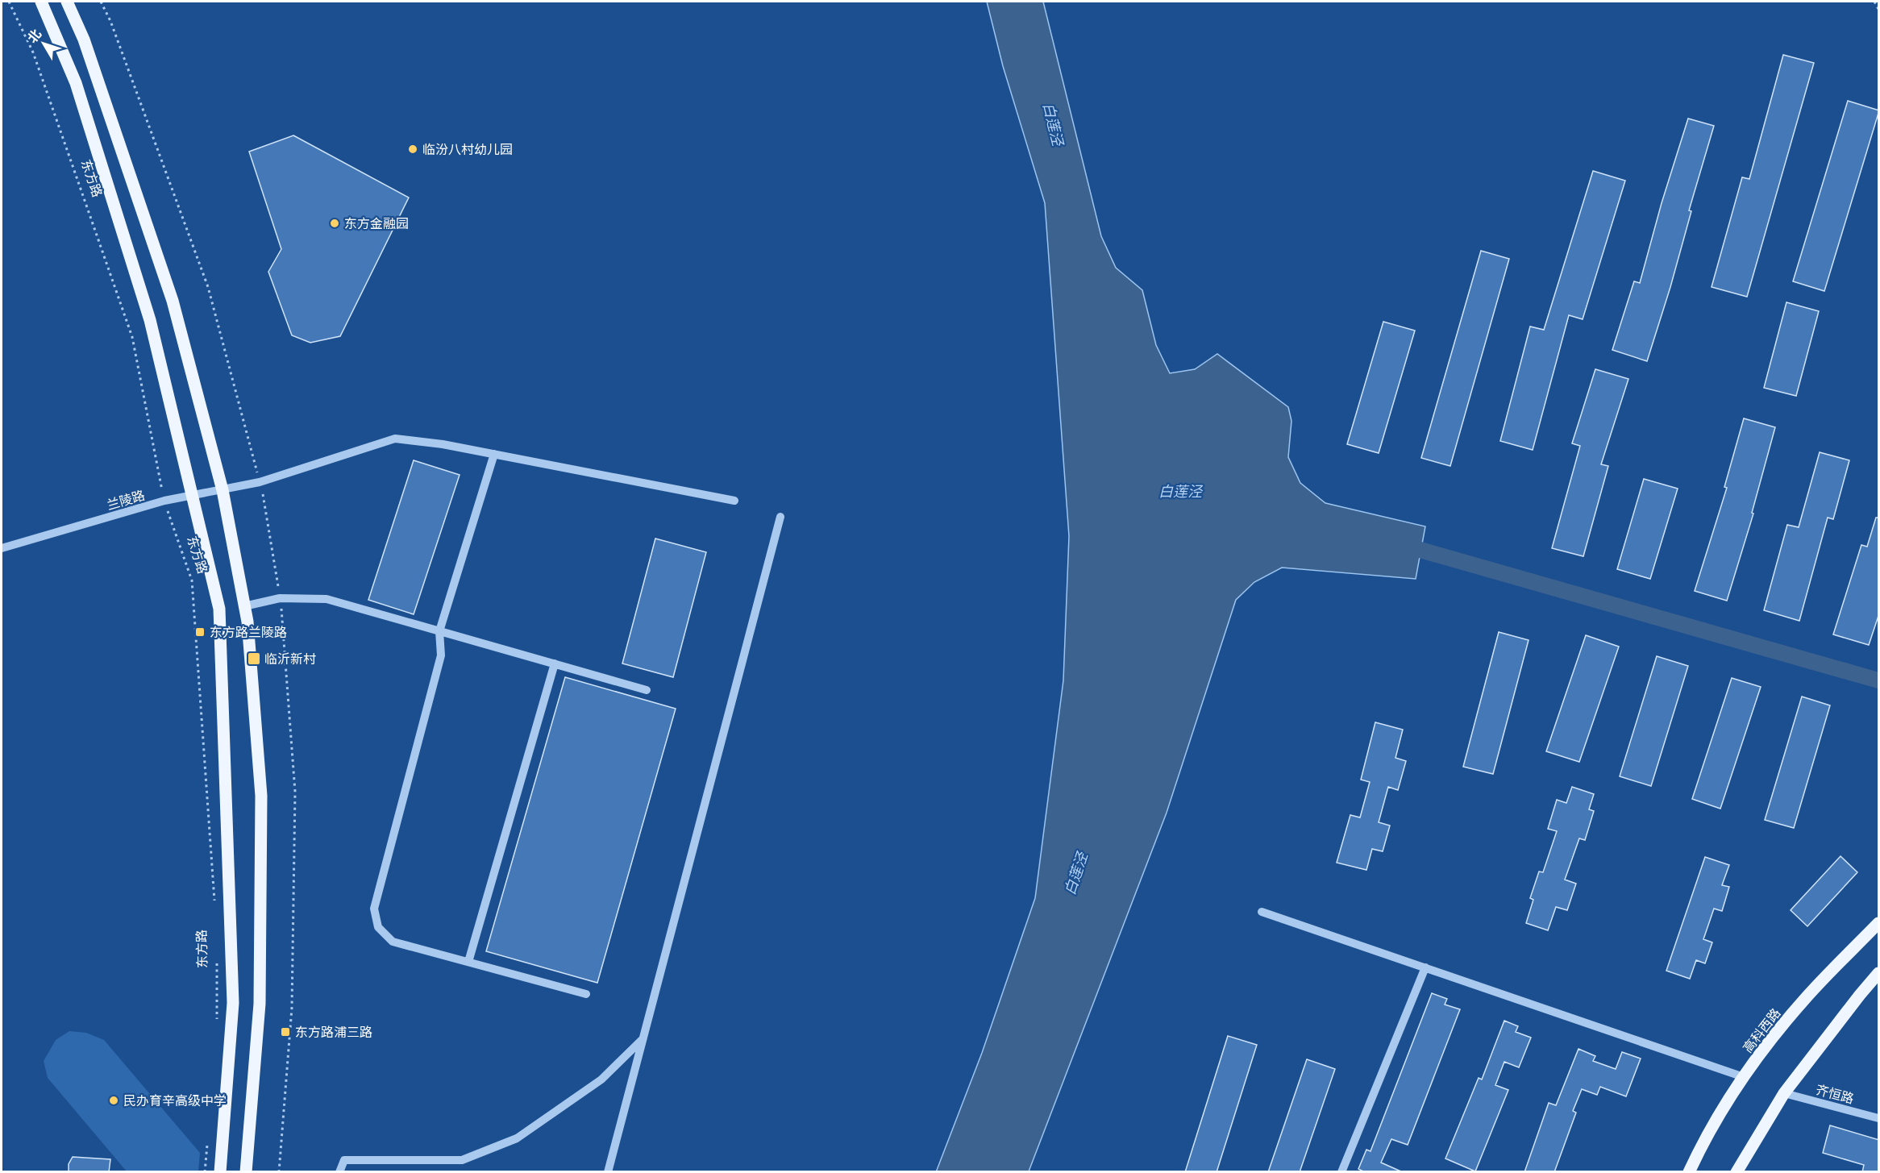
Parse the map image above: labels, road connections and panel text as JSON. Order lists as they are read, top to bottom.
{
  "streets": {
    "main road": ["东方路", "高科西路"],
    "street": ["兰陵路", "齐恒路"]
  },
  "crossings": [
    ["东方路", "兰陵路"]
  ],
  "water": ["白莲泾"],
  "places": {
    "other": ["临汾八村幼儿园", "东方金融园", "民办育辛高级中学"],
    "transit": ["东方路兰陵路", "临沂新村", "东方路浦三路"]
  },
  "north": "top left"
}
